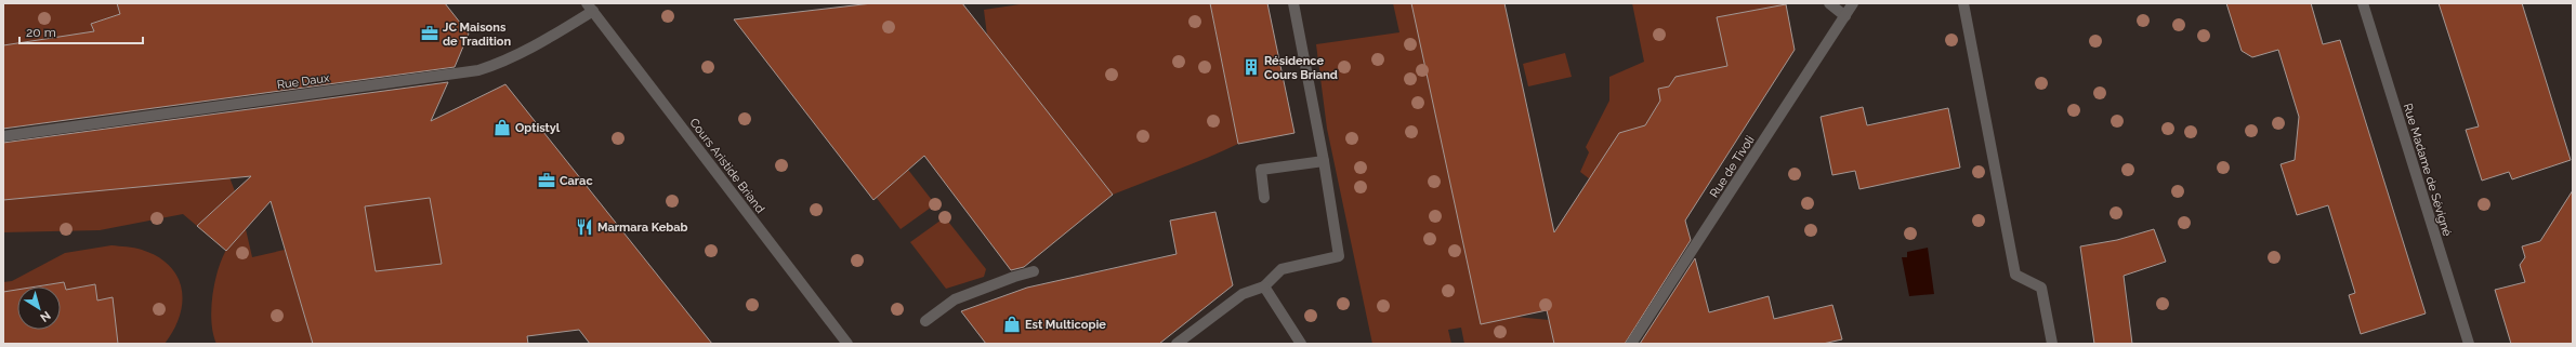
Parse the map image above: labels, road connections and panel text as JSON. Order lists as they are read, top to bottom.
{
  "streets": {
    "street": [
      "Rue Daux",
      "Cours Aristide Briand",
      "Rue de Tivoli",
      "Rue Madame de Sévigné"
    ]
  },
  "crossings": [
    ["Rue Daux", "Cours Aristide Briand"]
  ],
  "places": {
    "office": ["JC Maisons de Tradition", "Carac"],
    "building": ["Résidence Cours Briand"],
    "shop": ["Optistyl", "Est Multicopie"],
    "restaurant": ["Marmara Kebab"]
  },
  "scale_bar": "20 m",
  "north": "bottom right"
}
